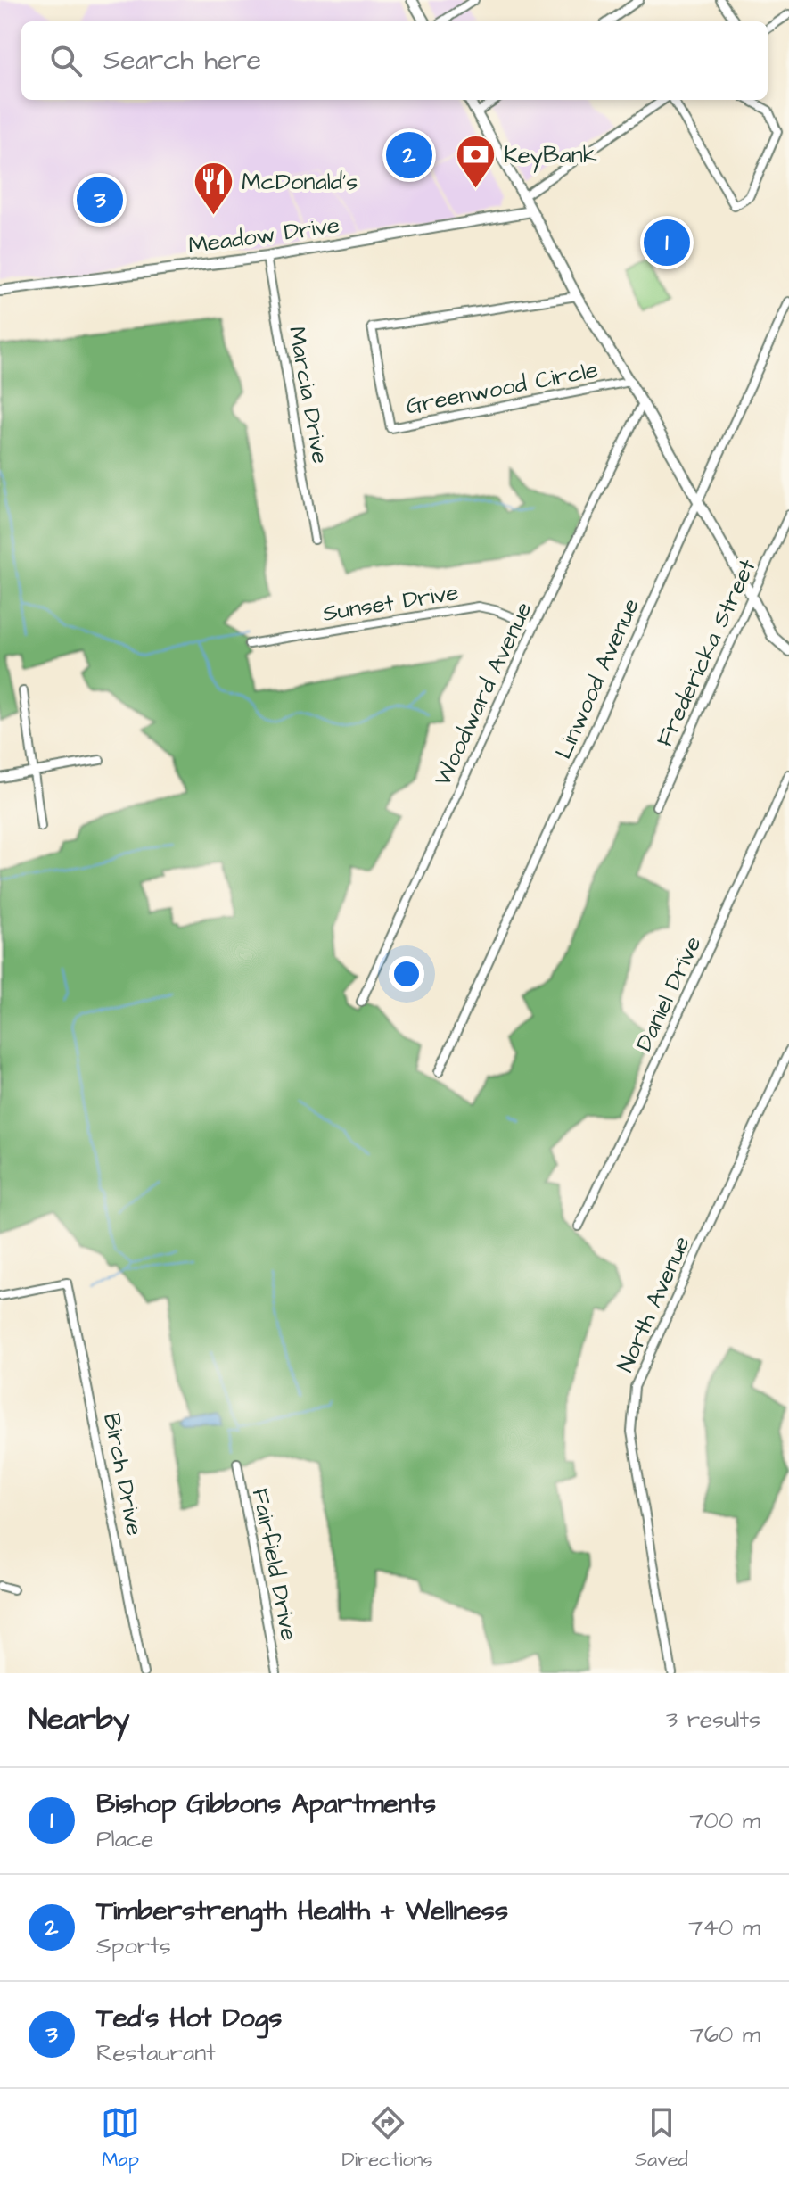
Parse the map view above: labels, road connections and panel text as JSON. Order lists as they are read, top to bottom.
{
  "streets": {
    "street": [
      "Meadow Drive",
      "Greenwood Circle",
      "Marcia Drive",
      "Sunset Drive",
      "Fredericka Street",
      "Linwood Avenue",
      "Woodward Avenue",
      "Daniel Drive",
      "North Avenue",
      "Birch Drive",
      "Fairfield Drive"
    ]
  },
  "crossings": [
    ["Meadow Drive", "Marcia Drive"],
    ["Sunset Drive", "Woodward Avenue"]
  ],
  "places": {
    "bank": ["KeyBank"],
    "restaurant": ["McDonald's"]
  },
  "page": {
    "search": "Search here",
    "pins": ["2", "3", "1"],
    "heading": ["Nearby", "3 results"],
    "list": [
      {
        "mark": "1",
        "name": "Bishop Gibbons Apartments",
        "note": "Place",
        "value": "700 m"
      },
      {
        "mark": "2",
        "name": "Timberstrength Health + Wellness",
        "note": "Sports",
        "value": "740 m"
      },
      {
        "mark": "3",
        "name": "Ted's Hot Dogs",
        "note": "Restaurant",
        "value": "760 m"
      }
    ],
    "nav": ["Map", "Directions", "Saved"]
  }
}
